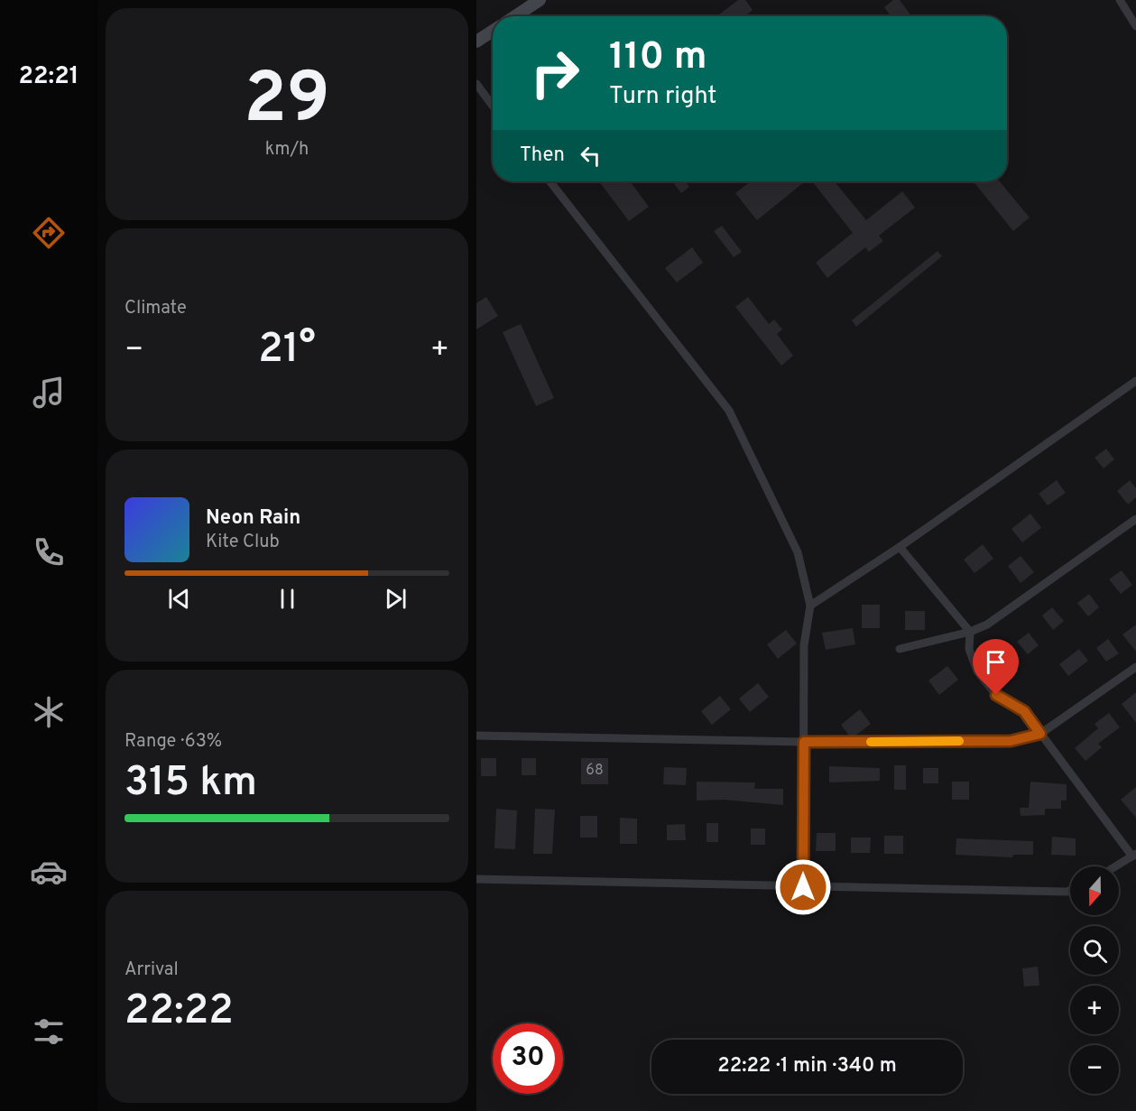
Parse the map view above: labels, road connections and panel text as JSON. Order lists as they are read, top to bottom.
{
  "house_numbers": ["68"],
  "north": "bottom",
  "page": {
    "tabs": "22:21",
    "tile": [
      ["29", "km/h"],
      "Climate",
      ["Range · 63%", "315 km"],
      ["Arrival", "22:22"]
    ],
    "turn": ["110 m", "Turn right"],
    "then": "Then",
    "heat": ["−", "21°", "+"],
    "song": ["Neon Rain", "Kite Club"],
    "map_buttons": ["+", "−"],
    "limit": "30",
    "trip": "22:22 · 1 min · 340 m"
  }
}
